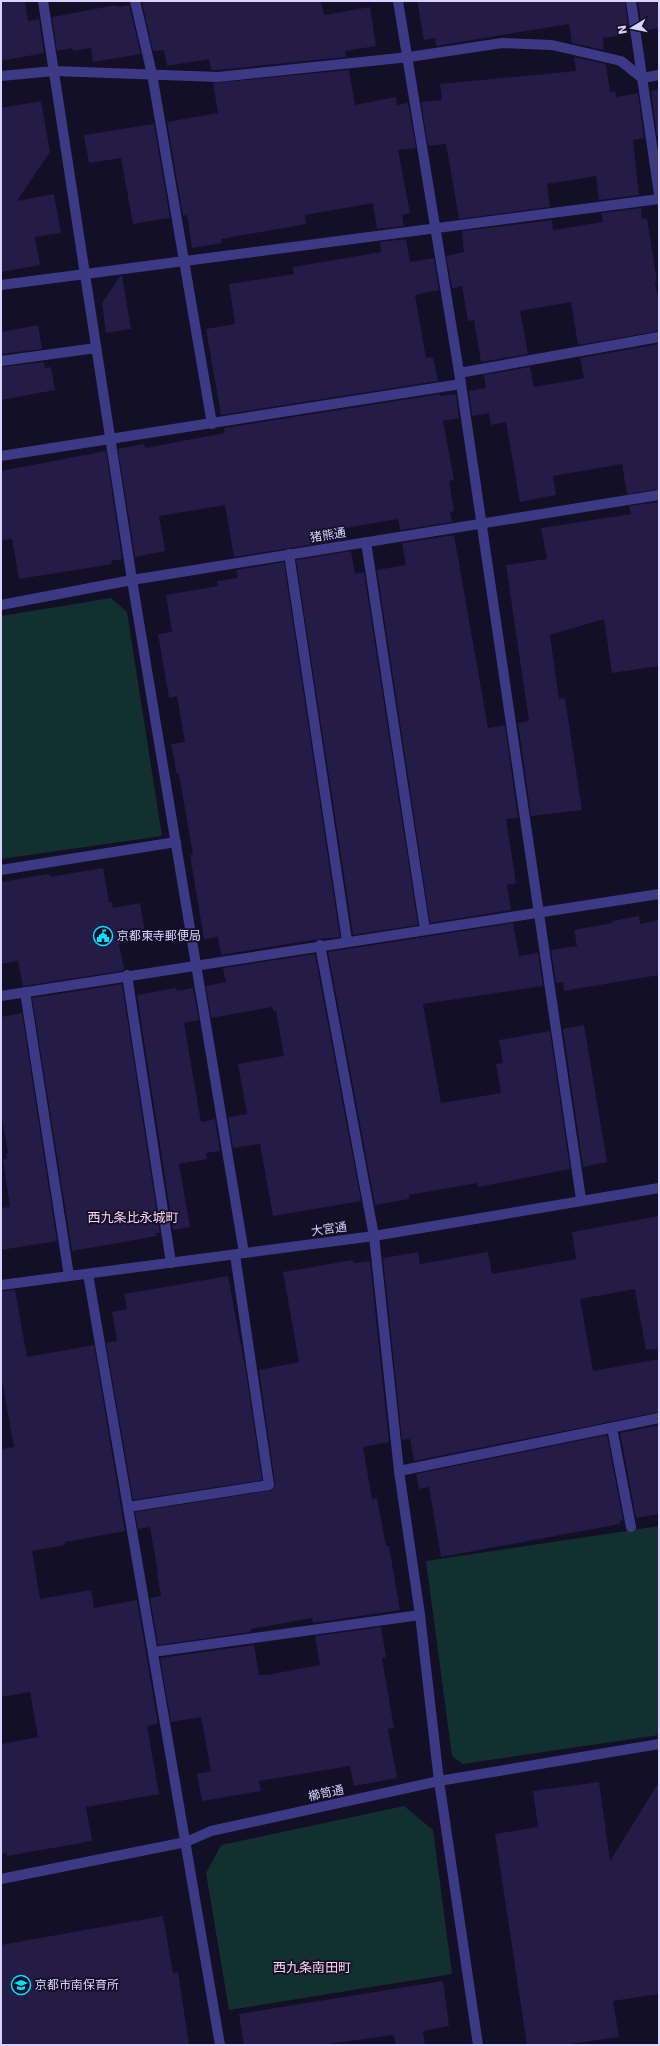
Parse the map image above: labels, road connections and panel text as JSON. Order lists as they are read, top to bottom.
{
  "streets": {
    "street": ["猪熊通", "大宮通", "櫛笥通"]
  },
  "districts": ["西九条比永城町", "西九条南田町"],
  "places": {
    "public building": ["京都東寺郵便局"],
    "school or university": ["京都市南保育所"]
  },
  "north": "left"
}
